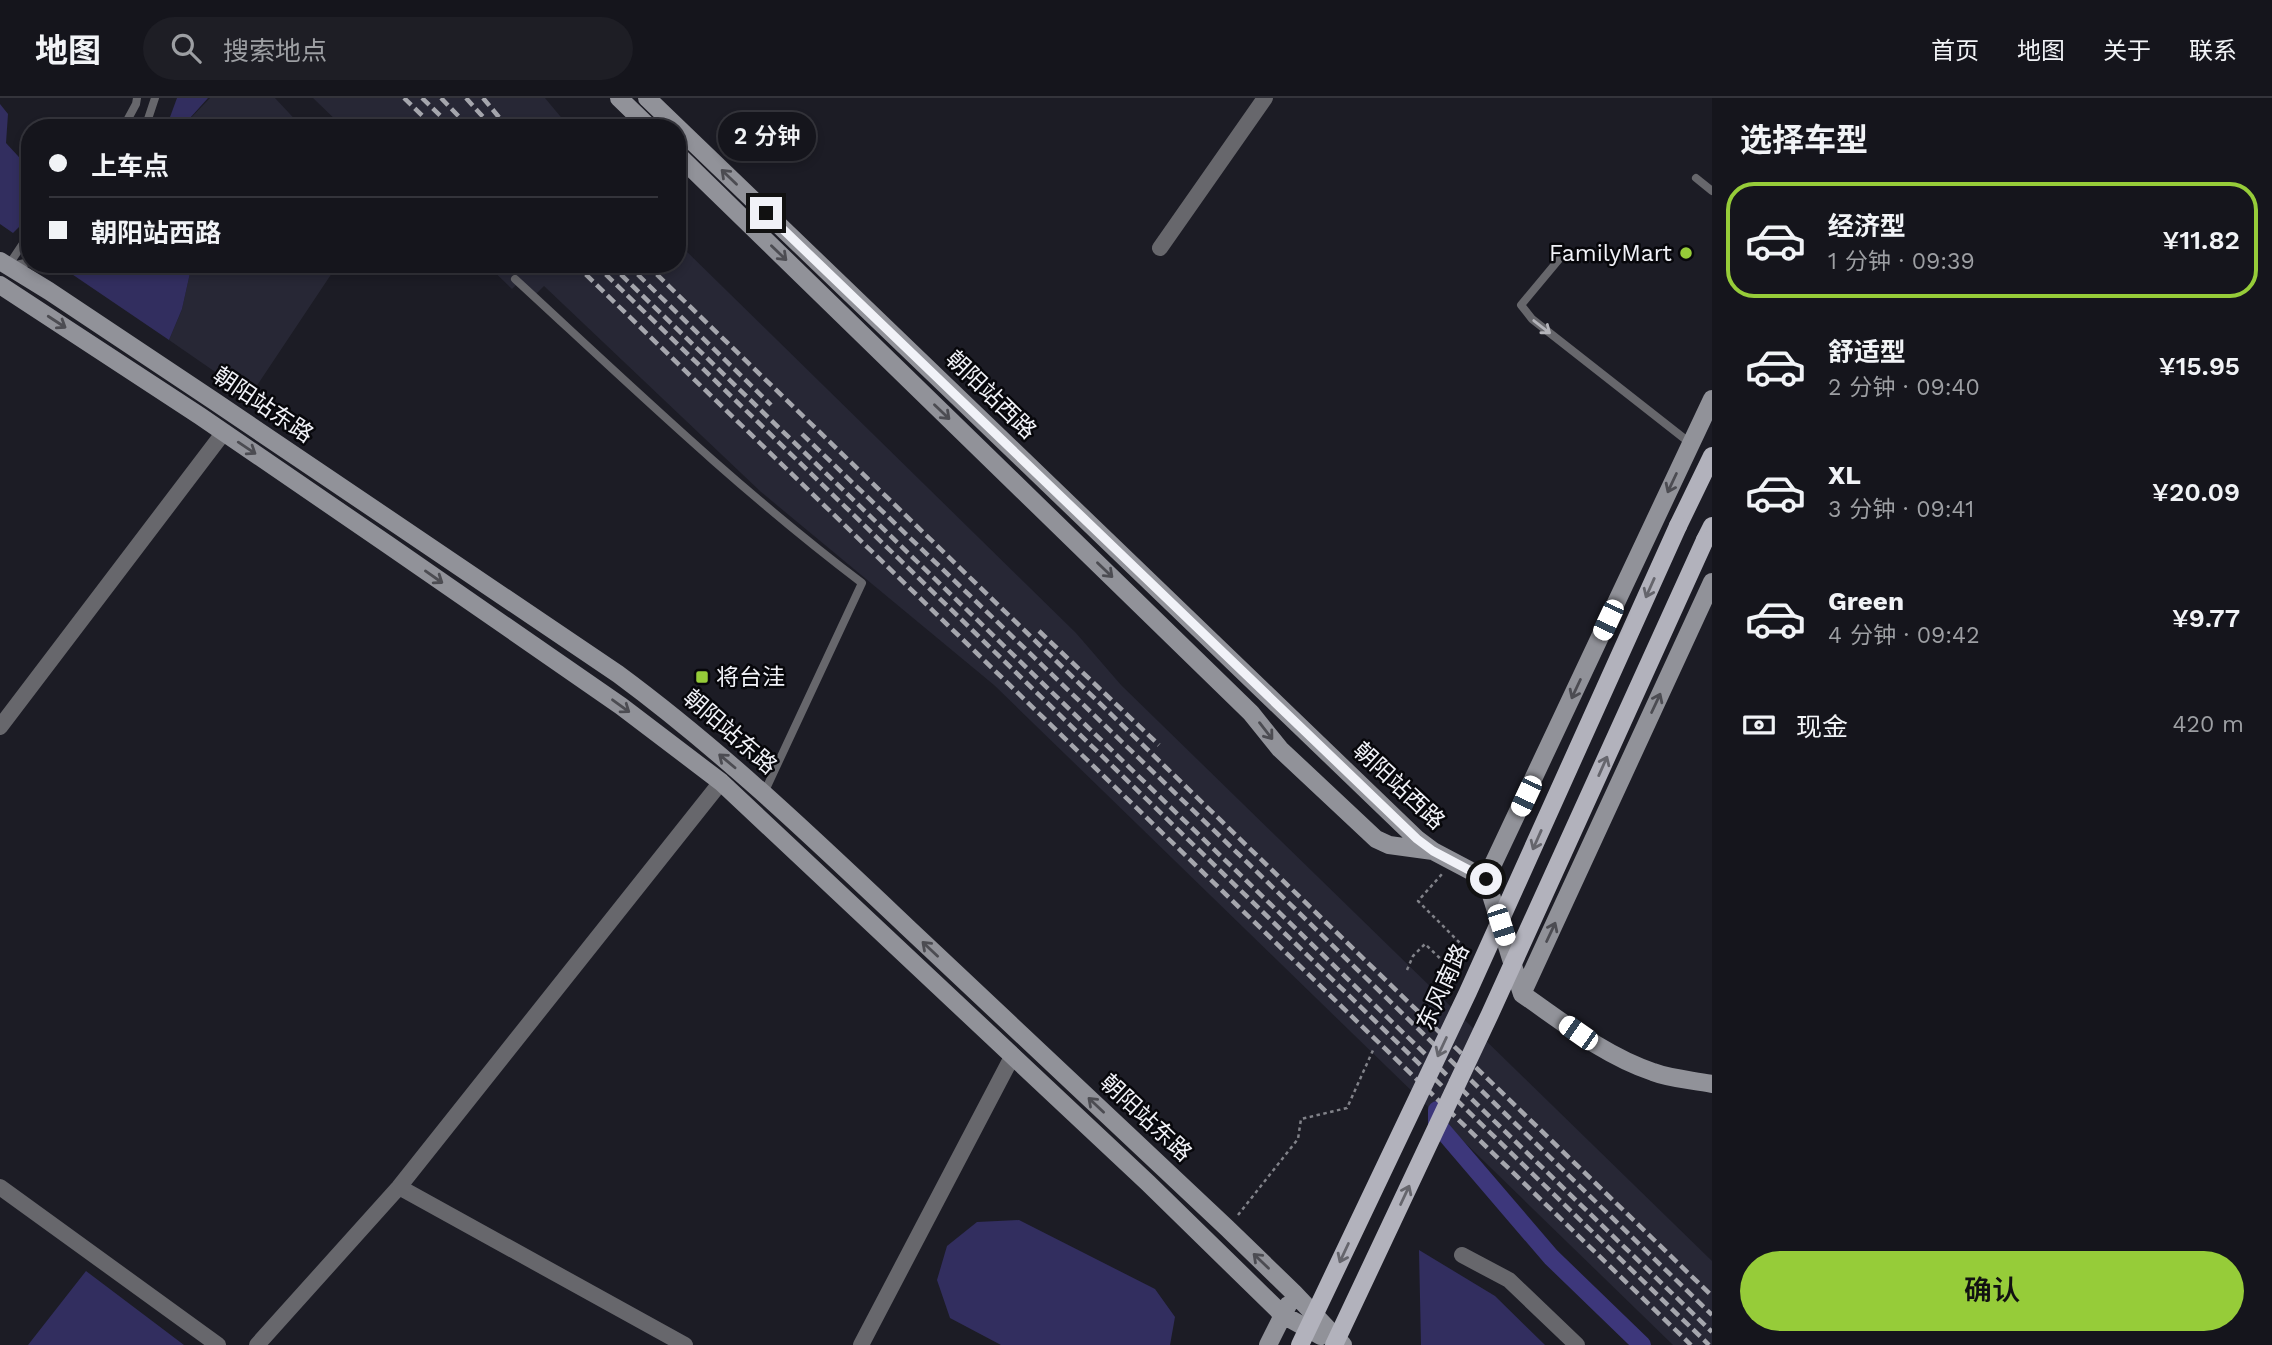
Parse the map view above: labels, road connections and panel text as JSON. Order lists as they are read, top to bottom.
{
  "streets": {
    "main road": ["朝阳站西路", "朝阳站东路", "东风南路"]
  },
  "places": {
    "other": ["FamilyMart"],
    "transit": ["将台洼"]
  },
  "page": {
    "header": "地图",
    "search": "搜索地点",
    "nav": [
      "首页",
      "地图",
      "关于",
      "联系"
    ],
    "heading": "选择车型",
    "bubble": "2 分钟",
    "banner": ["上车点", "朝阳站西路"],
    "list": [
      {
        "name": "经济型",
        "note": "1 分钟 · 09:39",
        "value": "¥11.82"
      },
      {
        "name": "舒适型",
        "note": "2 分钟 · 09:40",
        "value": "¥15.95"
      },
      {
        "name": "XL",
        "note": "3 分钟 · 09:41",
        "value": "¥20.09"
      },
      {
        "name": "Green",
        "note": "4 分钟 · 09:42",
        "value": "¥9.77"
      }
    ],
    "pay": ["现金", "420 m"],
    "buttons": "确认"
  }
}
